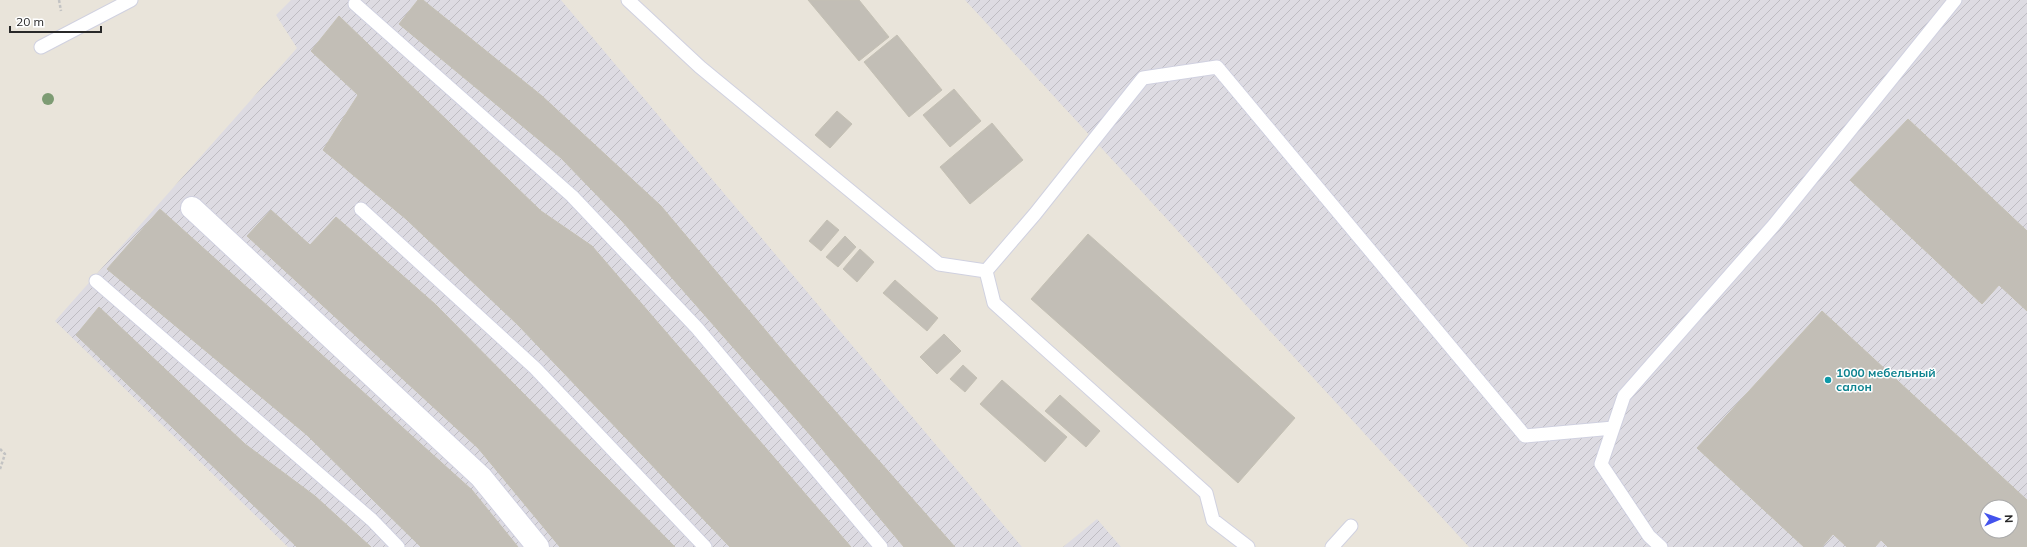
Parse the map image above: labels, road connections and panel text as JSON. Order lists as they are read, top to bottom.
{
  "places": ["1000 мебельный салон"],
  "scale_bar": "20 m",
  "north": "right"
}
